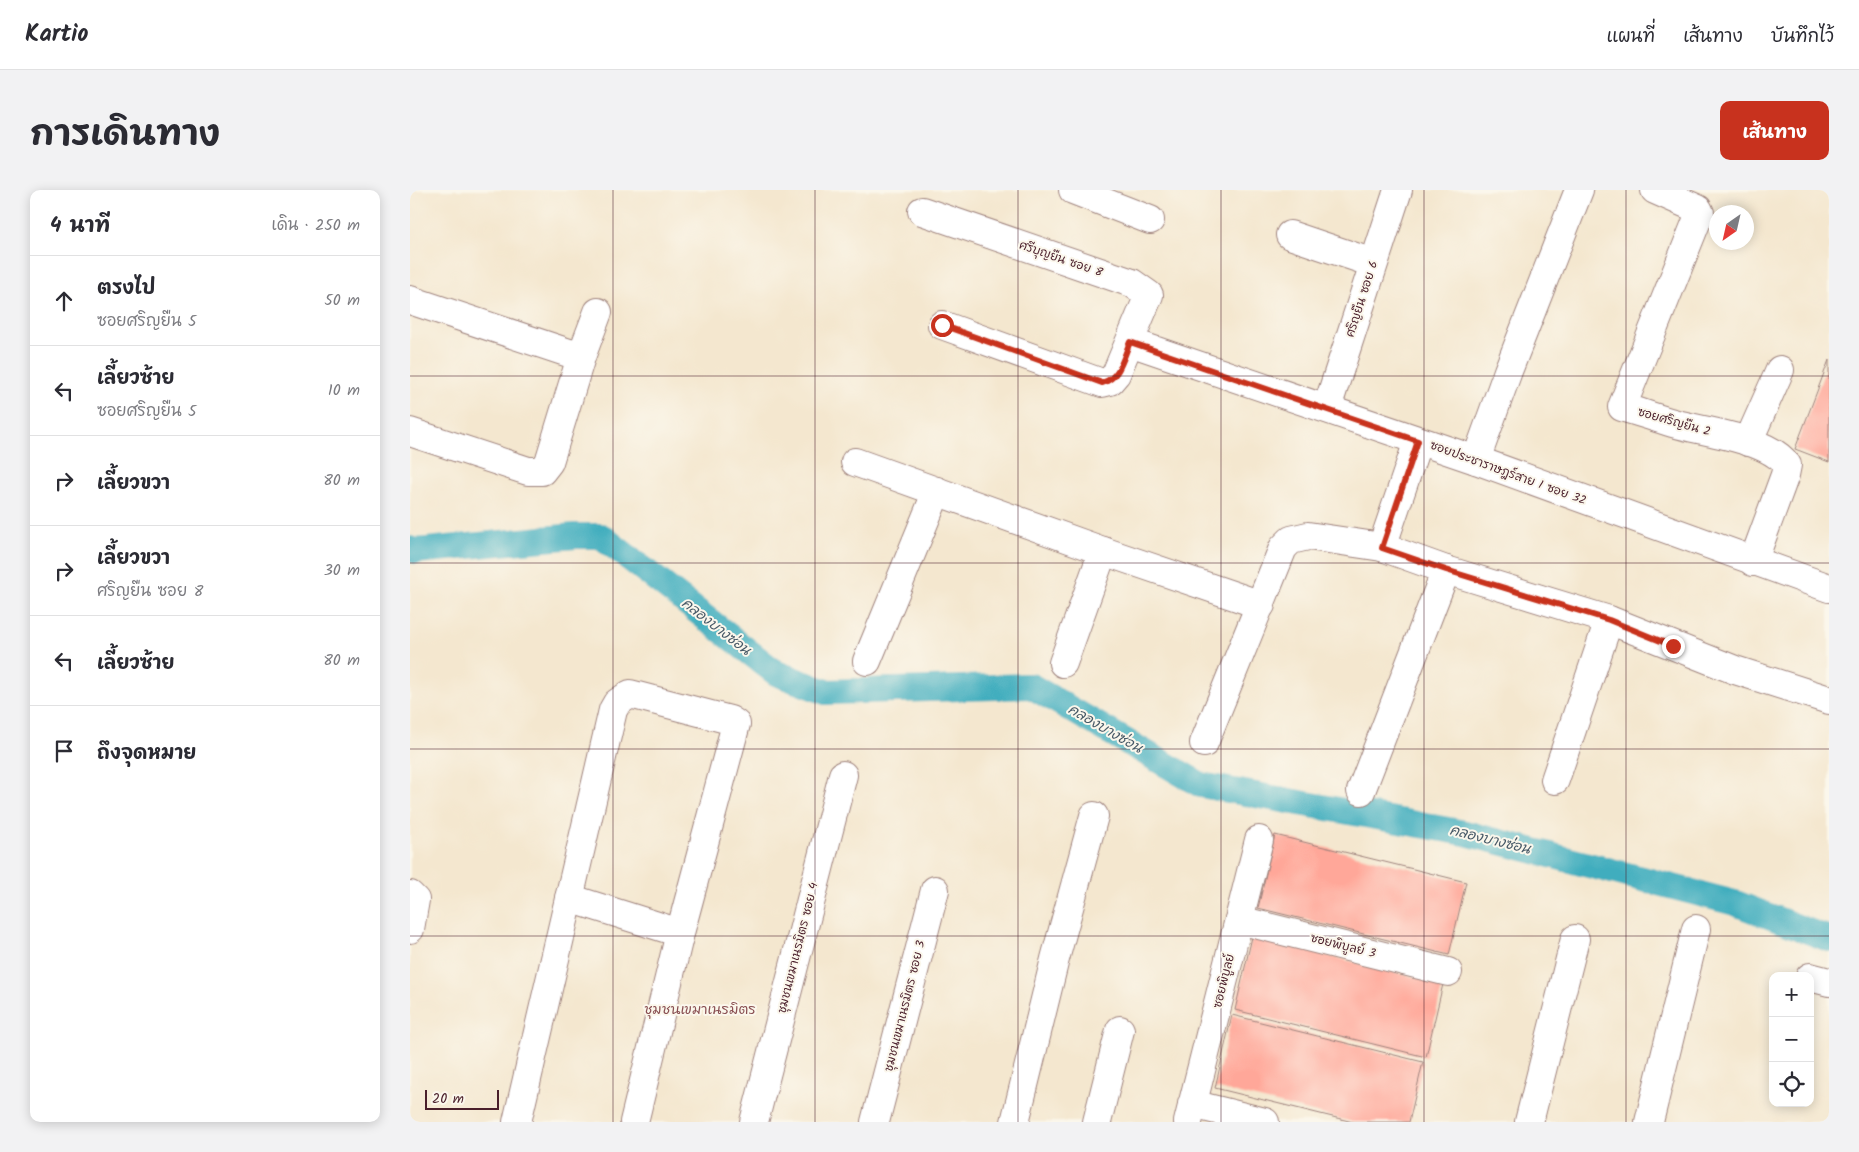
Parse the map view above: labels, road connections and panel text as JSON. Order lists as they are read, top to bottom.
{
  "streets": {
    "street": [
      "ศรีบุญยืน ซอย 8",
      "ศริญยืน ซอย 6",
      "ซอยศริญยืน 2",
      "ซอยประชาราษฎร์สาย 1 ซอย 32",
      "ซอยพิบูลย์ 3",
      "ชุมชนเขมาเนรมิตร ซอย 4",
      "ซอยพิบูลย์",
      "ชุมชนเขมาเนรมิตร ซอย 3"
    ]
  },
  "crossings": [
    ["ศรีบุญยืน ซอย 8", "ซอยประชาราษฎร์สาย 1 ซอย 32"],
    ["ศริญยืน ซอย 6", "ซอยประชาราษฎร์สาย 1 ซอย 32"],
    ["ซอยศริญยืน 2", "ซอยประชาราษฎร์สาย 1 ซอย 32"],
    ["ซอยพิบูลย์ 3", "ซอยพิบูลย์"]
  ],
  "districts": ["ชุมชนเขมาเนรมิตร"],
  "water": ["คลองบางซ่อน"],
  "scale_bar": "20 m",
  "north": "bottom left",
  "page": {
    "header": "Kartio",
    "nav": ["แผนที่", "เส้นทาง", "บันทึกไว้"],
    "title": "การเดินทาง",
    "buttons": "เส้นทาง",
    "heading": ["4 นาที", "เดิน · 250 m"],
    "list": [
      ["ตรงไป", "ซอยศริญยืน 5", "50 m"],
      ["เลี้ยวซ้าย", "ซอยศริญยืน 5", "10 m"],
      ["เลี้ยวขวา", "80 m"],
      ["เลี้ยวขวา", "ศริญยืน ซอย 8", "30 m"],
      ["เลี้ยวซ้าย", "80 m"],
      "ถึงจุดหมาย"
    ],
    "map_buttons": ["+", "−"],
    "scale": "20 m"
  }
}
